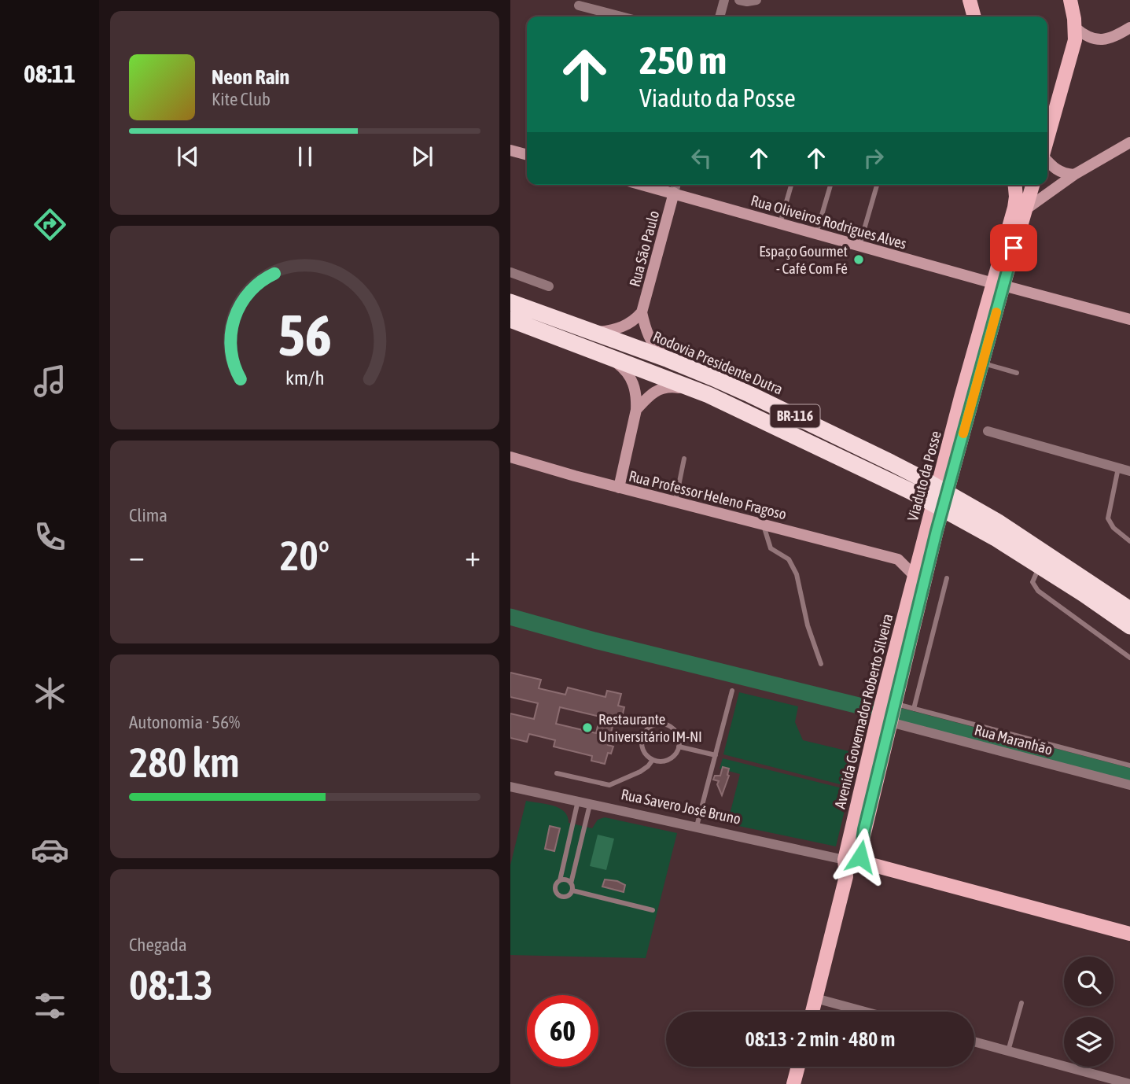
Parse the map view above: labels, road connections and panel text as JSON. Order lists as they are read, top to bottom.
{
  "streets": {
    "highway": ["Rodovia Presidente Dutra", "BR-116"],
    "main road": [
      "Rua Oliveiros Rodrigues Alves",
      "Rua São Paulo",
      "Viaduto da Posse",
      "Rua Professor Heleno Fragoso",
      "Avenida Governador Roberto Silveira"
    ],
    "street": ["Rua Maranhão", "Rua Savero José Bruno"]
  },
  "crossings": [
    ["Rua Oliveiros Rodrigues Alves", "Rua São Paulo"],
    ["Viaduto da Posse", "Avenida Governador Roberto Silveira"],
    ["Rua Professor Heleno Fragoso", "Avenida Governador Roberto Silveira"],
    ["Avenida Governador Roberto Silveira", "Rua Maranhão"],
    ["Avenida Governador Roberto Silveira", "Rua Savero José Bruno"]
  ],
  "places": ["Espaço Gourmet - Café Com Fé", "Restaurante Universitário IM-NI"],
  "page": {
    "tabs": "08:11",
    "turn": ["250 m", "Viaduto da Posse"],
    "song": ["Neon Rain", "Kite Club"],
    "tile": [
      "Clima",
      ["Autonomia · 56%", "280 km"],
      ["Chegada", "08:13"]
    ],
    "heat": ["−", "20°", "+"],
    "limit": "60",
    "trip": "08:13 · 2 min · 480 m",
    "gauge": ["56", "km/h"]
  }
}
